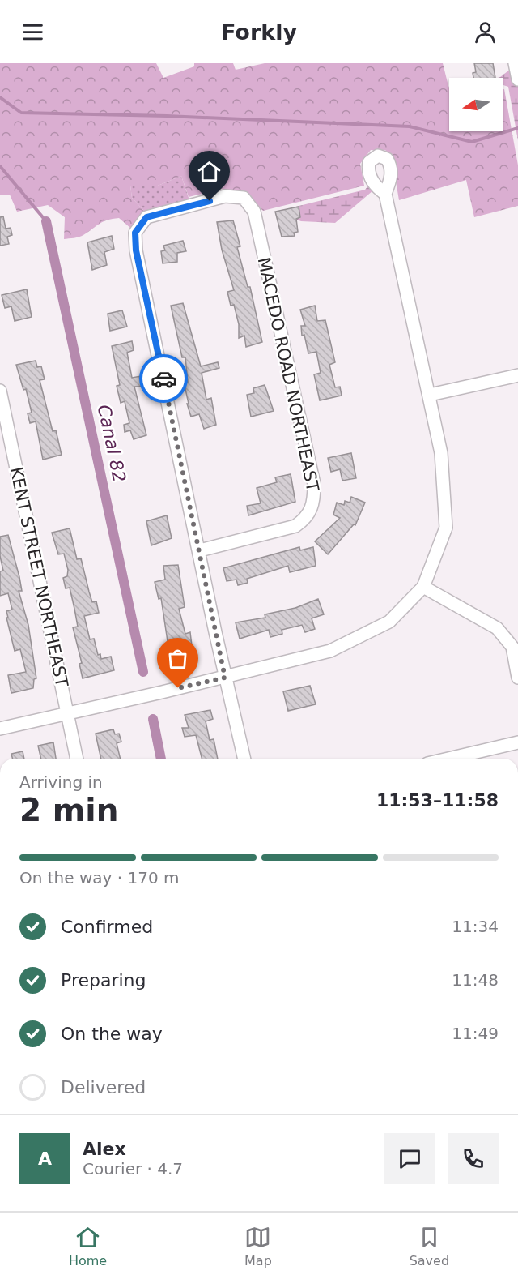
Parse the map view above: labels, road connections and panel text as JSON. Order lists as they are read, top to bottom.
{
  "streets": {
    "street": ["MACEDO ROAD NORTHEAST", "KENT STREET NORTHEAST"]
  },
  "water": ["Canal 82"],
  "north": "left",
  "page": {
    "header": "Forkly",
    "heading": ["2 min", "Arriving in", "11:53–11:58"],
    "panel": ["Alex", "Courier · 4.7"],
    "bar": "On the way · 170 m",
    "list": [
      ["Confirmed", "11:34"],
      ["Preparing", "11:48"],
      ["On the way", "11:49"],
      "Delivered"
    ],
    "round": "A",
    "tabs": ["Home", "Map", "Saved"]
  }
}
